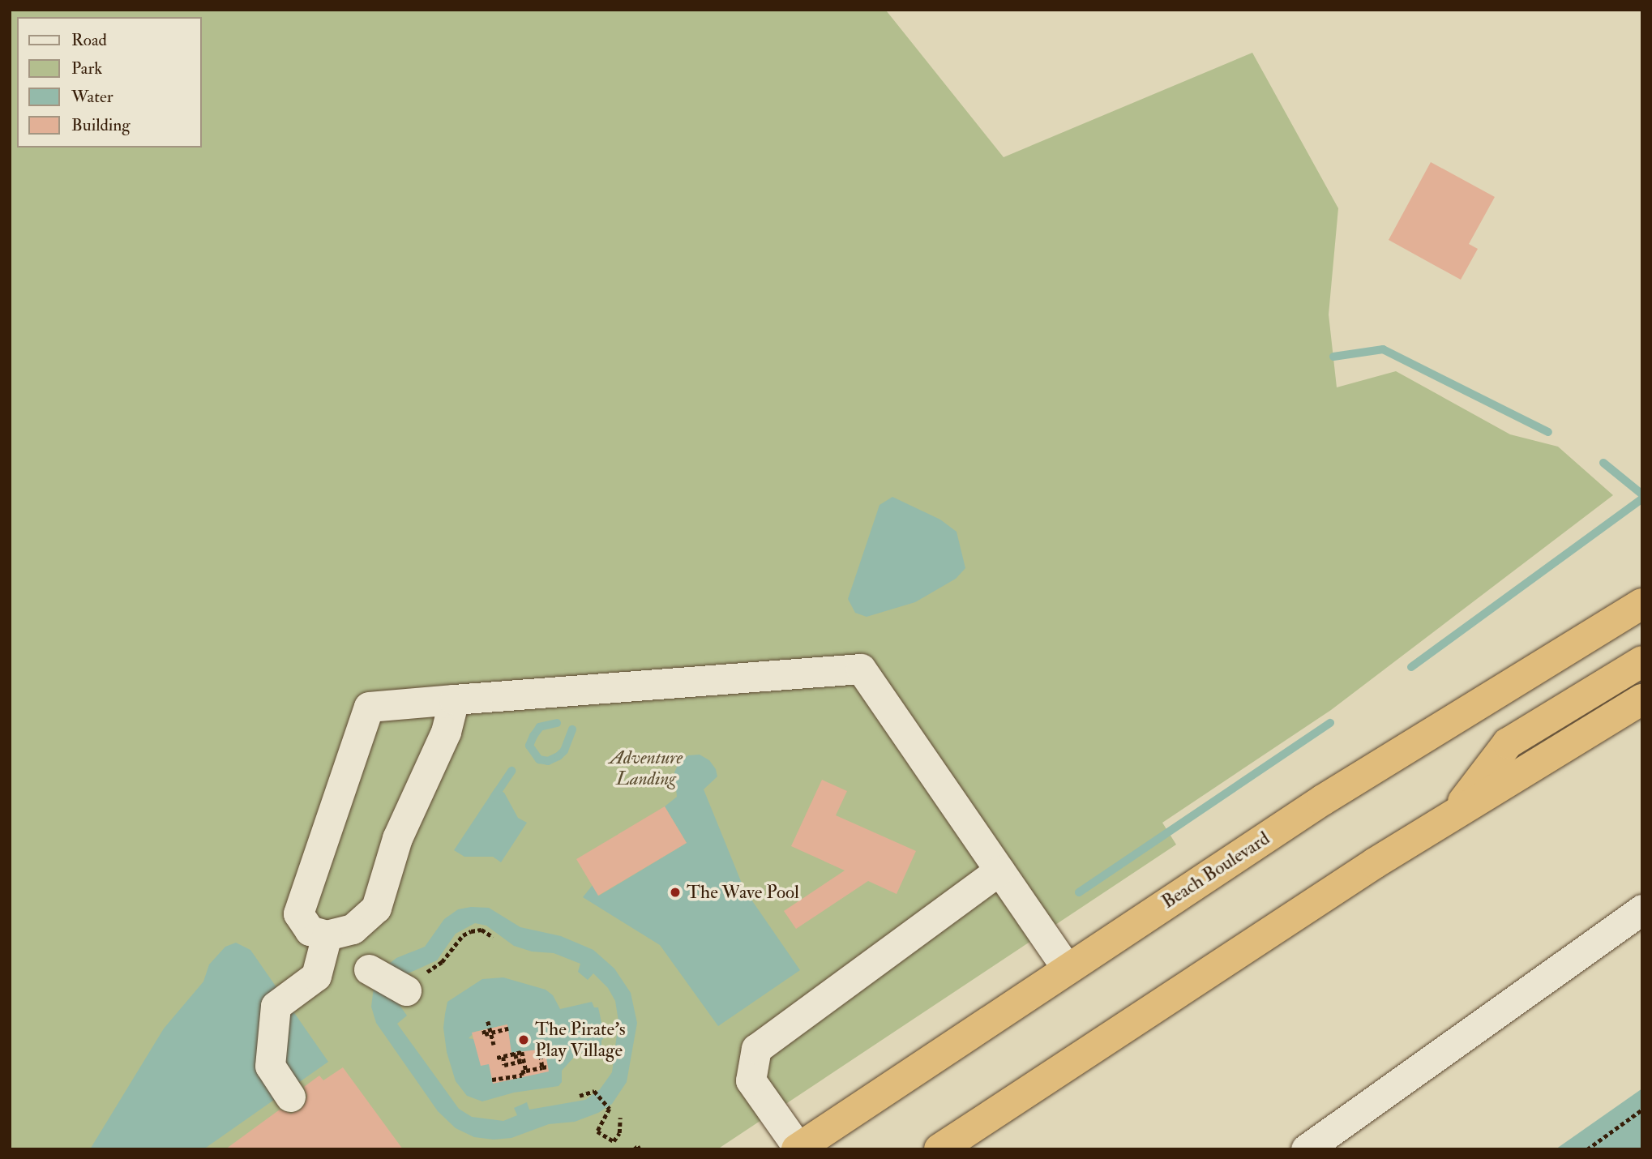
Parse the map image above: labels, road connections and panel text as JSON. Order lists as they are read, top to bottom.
{
  "streets": {
    "highway": ["Beach Boulevard"]
  },
  "parks": ["Adventure Landing"],
  "places": ["The Wave Pool", "The Pirate's Play Village"],
  "legend": [
    "Road",
    "Park",
    "Water",
    "Building"
  ]
}
